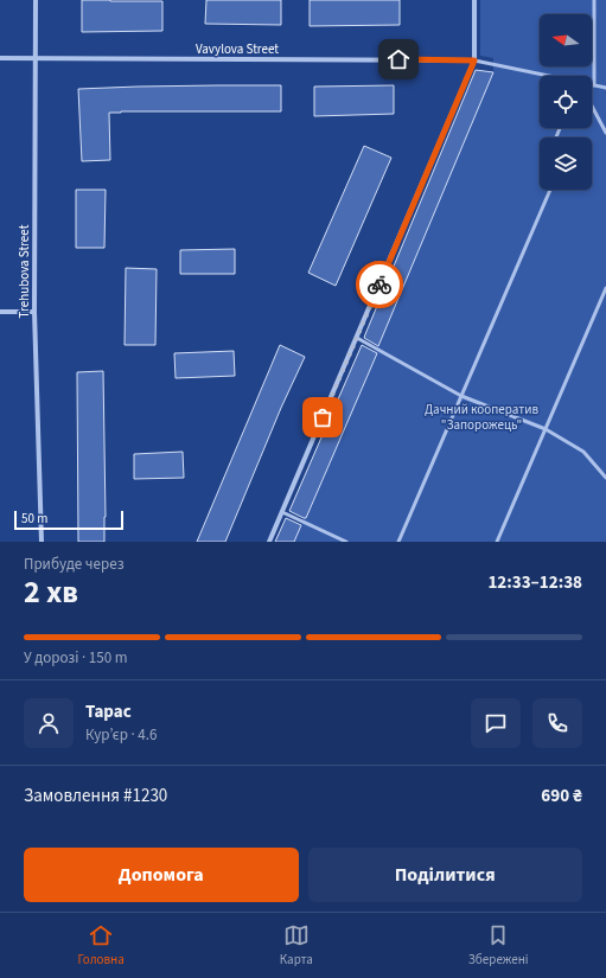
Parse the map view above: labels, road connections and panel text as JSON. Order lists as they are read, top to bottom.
{
  "streets": {
    "street": ["Vavylova Street", "Trehubova Street"]
  },
  "crossings": [
    ["Vavylova Street", "Trehubova Street"]
  ],
  "parks": ["Дачний кооператив \"Запорожець\""],
  "scale_bar": "50 m",
  "north": "left",
  "page": {
    "scale": "50 m",
    "heading": ["2 хв", "Прибуде через", "12:33–12:38"],
    "panel": [
      "Тарас",
      "Кур’єр · 4.6",
      "Замовлення #1230",
      "690 ₴"
    ],
    "bar": "У дорозі · 150 m",
    "buttons": ["Допомога", "Поділитися"],
    "tabs": ["Головна", "Карта", "Збережені"]
  }
}
